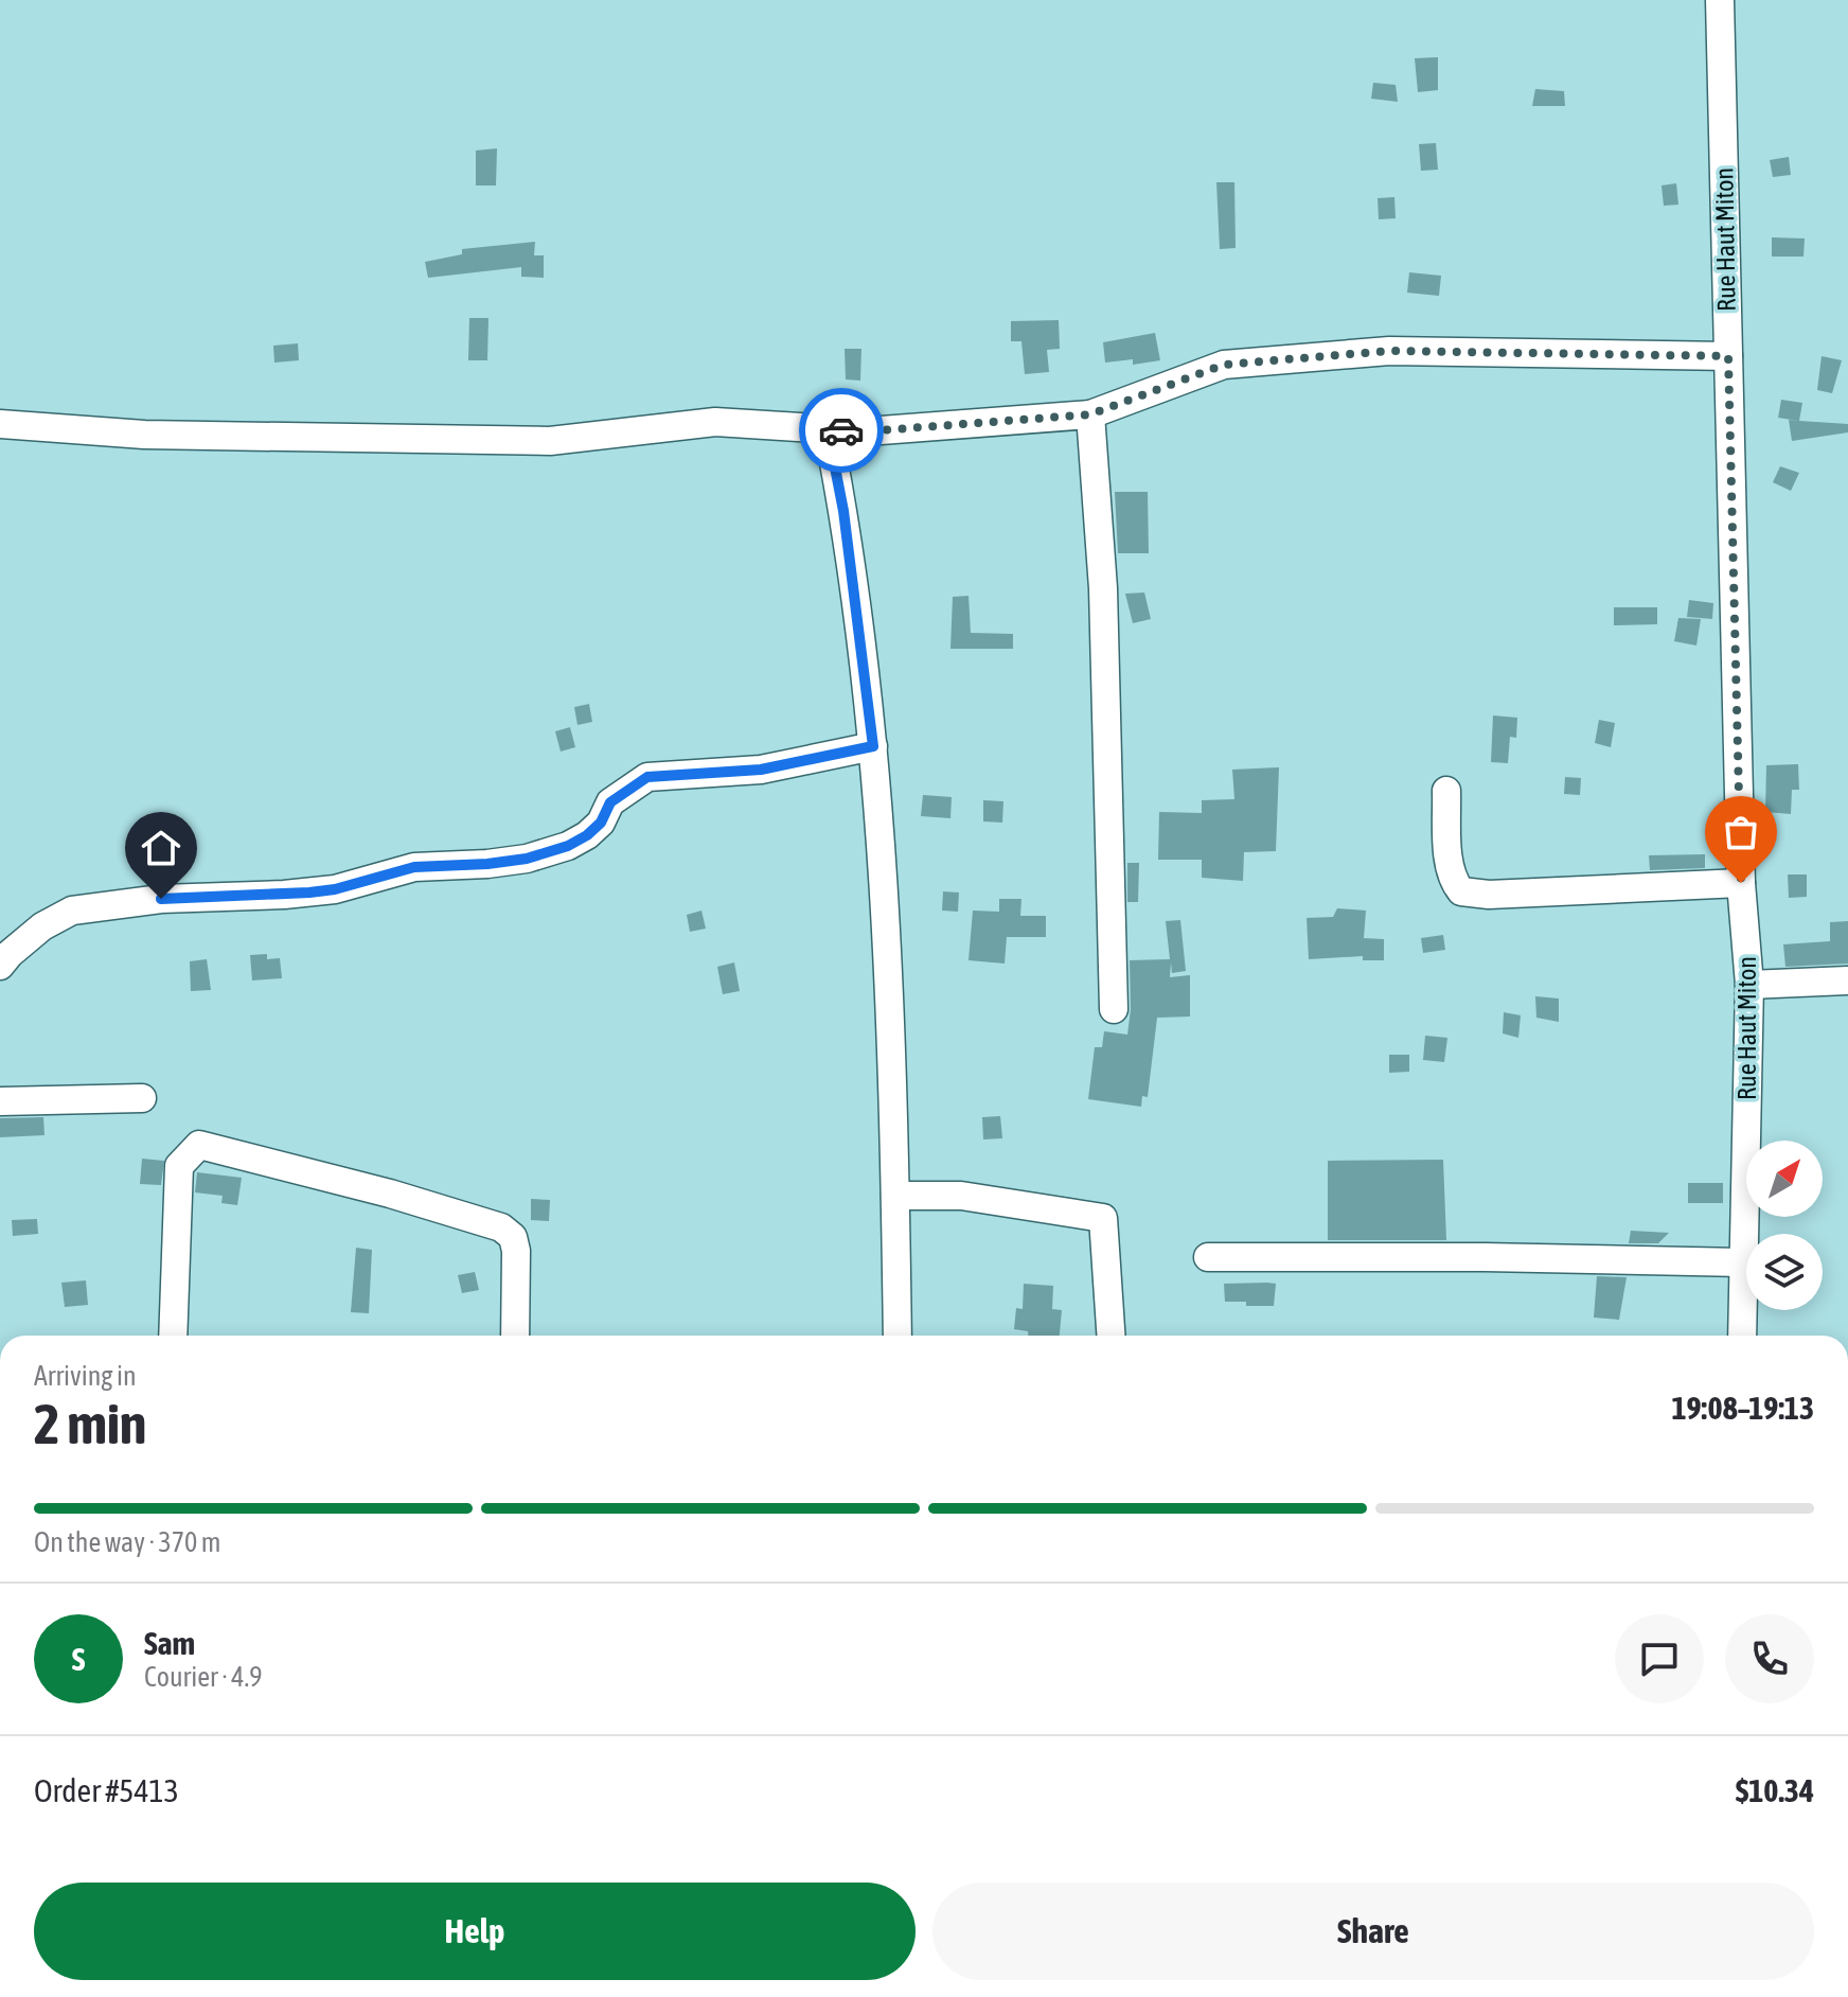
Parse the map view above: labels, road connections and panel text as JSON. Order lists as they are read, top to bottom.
{
  "streets": {
    "street": ["Rue Haut Miton"]
  },
  "north": "top right",
  "page": {
    "heading": ["2 min", "Arriving in", "19:08–19:13"],
    "panel": [
      "Sam",
      "Courier · 4.9",
      "Order #5413",
      "$10.34"
    ],
    "bar": "On the way · 370 m",
    "round": "S",
    "buttons": ["Help", "Share"]
  }
}
